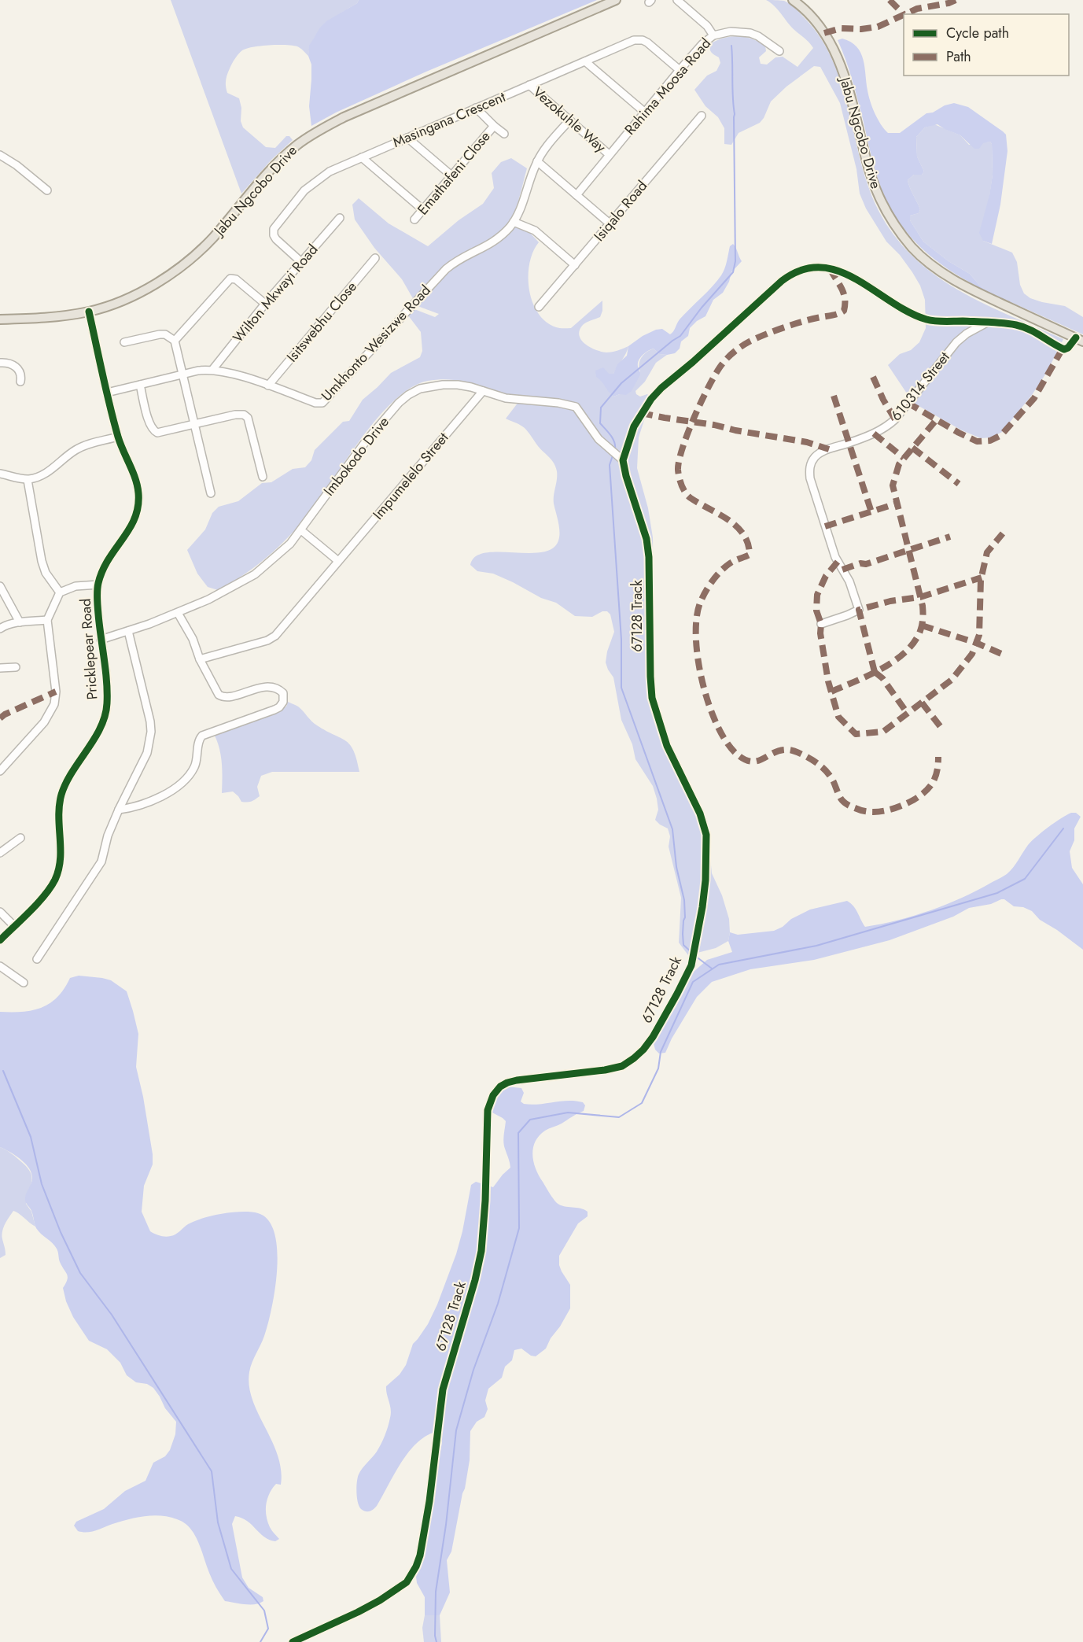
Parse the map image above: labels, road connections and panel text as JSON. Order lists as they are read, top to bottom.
{
  "streets": {
    "main road": ["Jabu Ngcobo Drive"],
    "street": [
      "Rahima Moosa Road",
      "Masingana Crescent",
      "Vezokuhle Way",
      "Emathafeni Close",
      "Isiqalo Road",
      "Wilton Mkwayi Road",
      "Isitswebhu Close",
      "Umkhonto Wesizwe Road",
      "610314 Street",
      "Imbokodo Drive",
      "Impumelelo Street",
      "67128 Track",
      "Pricklepear Road"
    ]
  },
  "crossings": [
    ["Rahima Moosa Road", "Masingana Crescent"],
    ["Rahima Moosa Road", "Vezokuhle Way"],
    ["Masingana Crescent", "Vezokuhle Way"],
    ["Masingana Crescent", "Emathafeni Close"],
    ["Masingana Crescent", "Wilton Mkwayi Road"],
    ["Vezokuhle Way", "Umkhonto Wesizwe Road"],
    ["Jabu Ngcobo Drive", "Pricklepear Road"],
    ["Wilton Mkwayi Road", "Umkhonto Wesizwe Road"],
    ["Isitswebhu Close", "Umkhonto Wesizwe Road"],
    ["Umkhonto Wesizwe Road", "Pricklepear Road"],
    ["Imbokodo Drive", "Impumelelo Street"],
    ["Imbokodo Drive", "67128 Track"],
    ["Imbokodo Drive", "Pricklepear Road"]
  ],
  "legend": ["Cycle path", "Path"]
}
